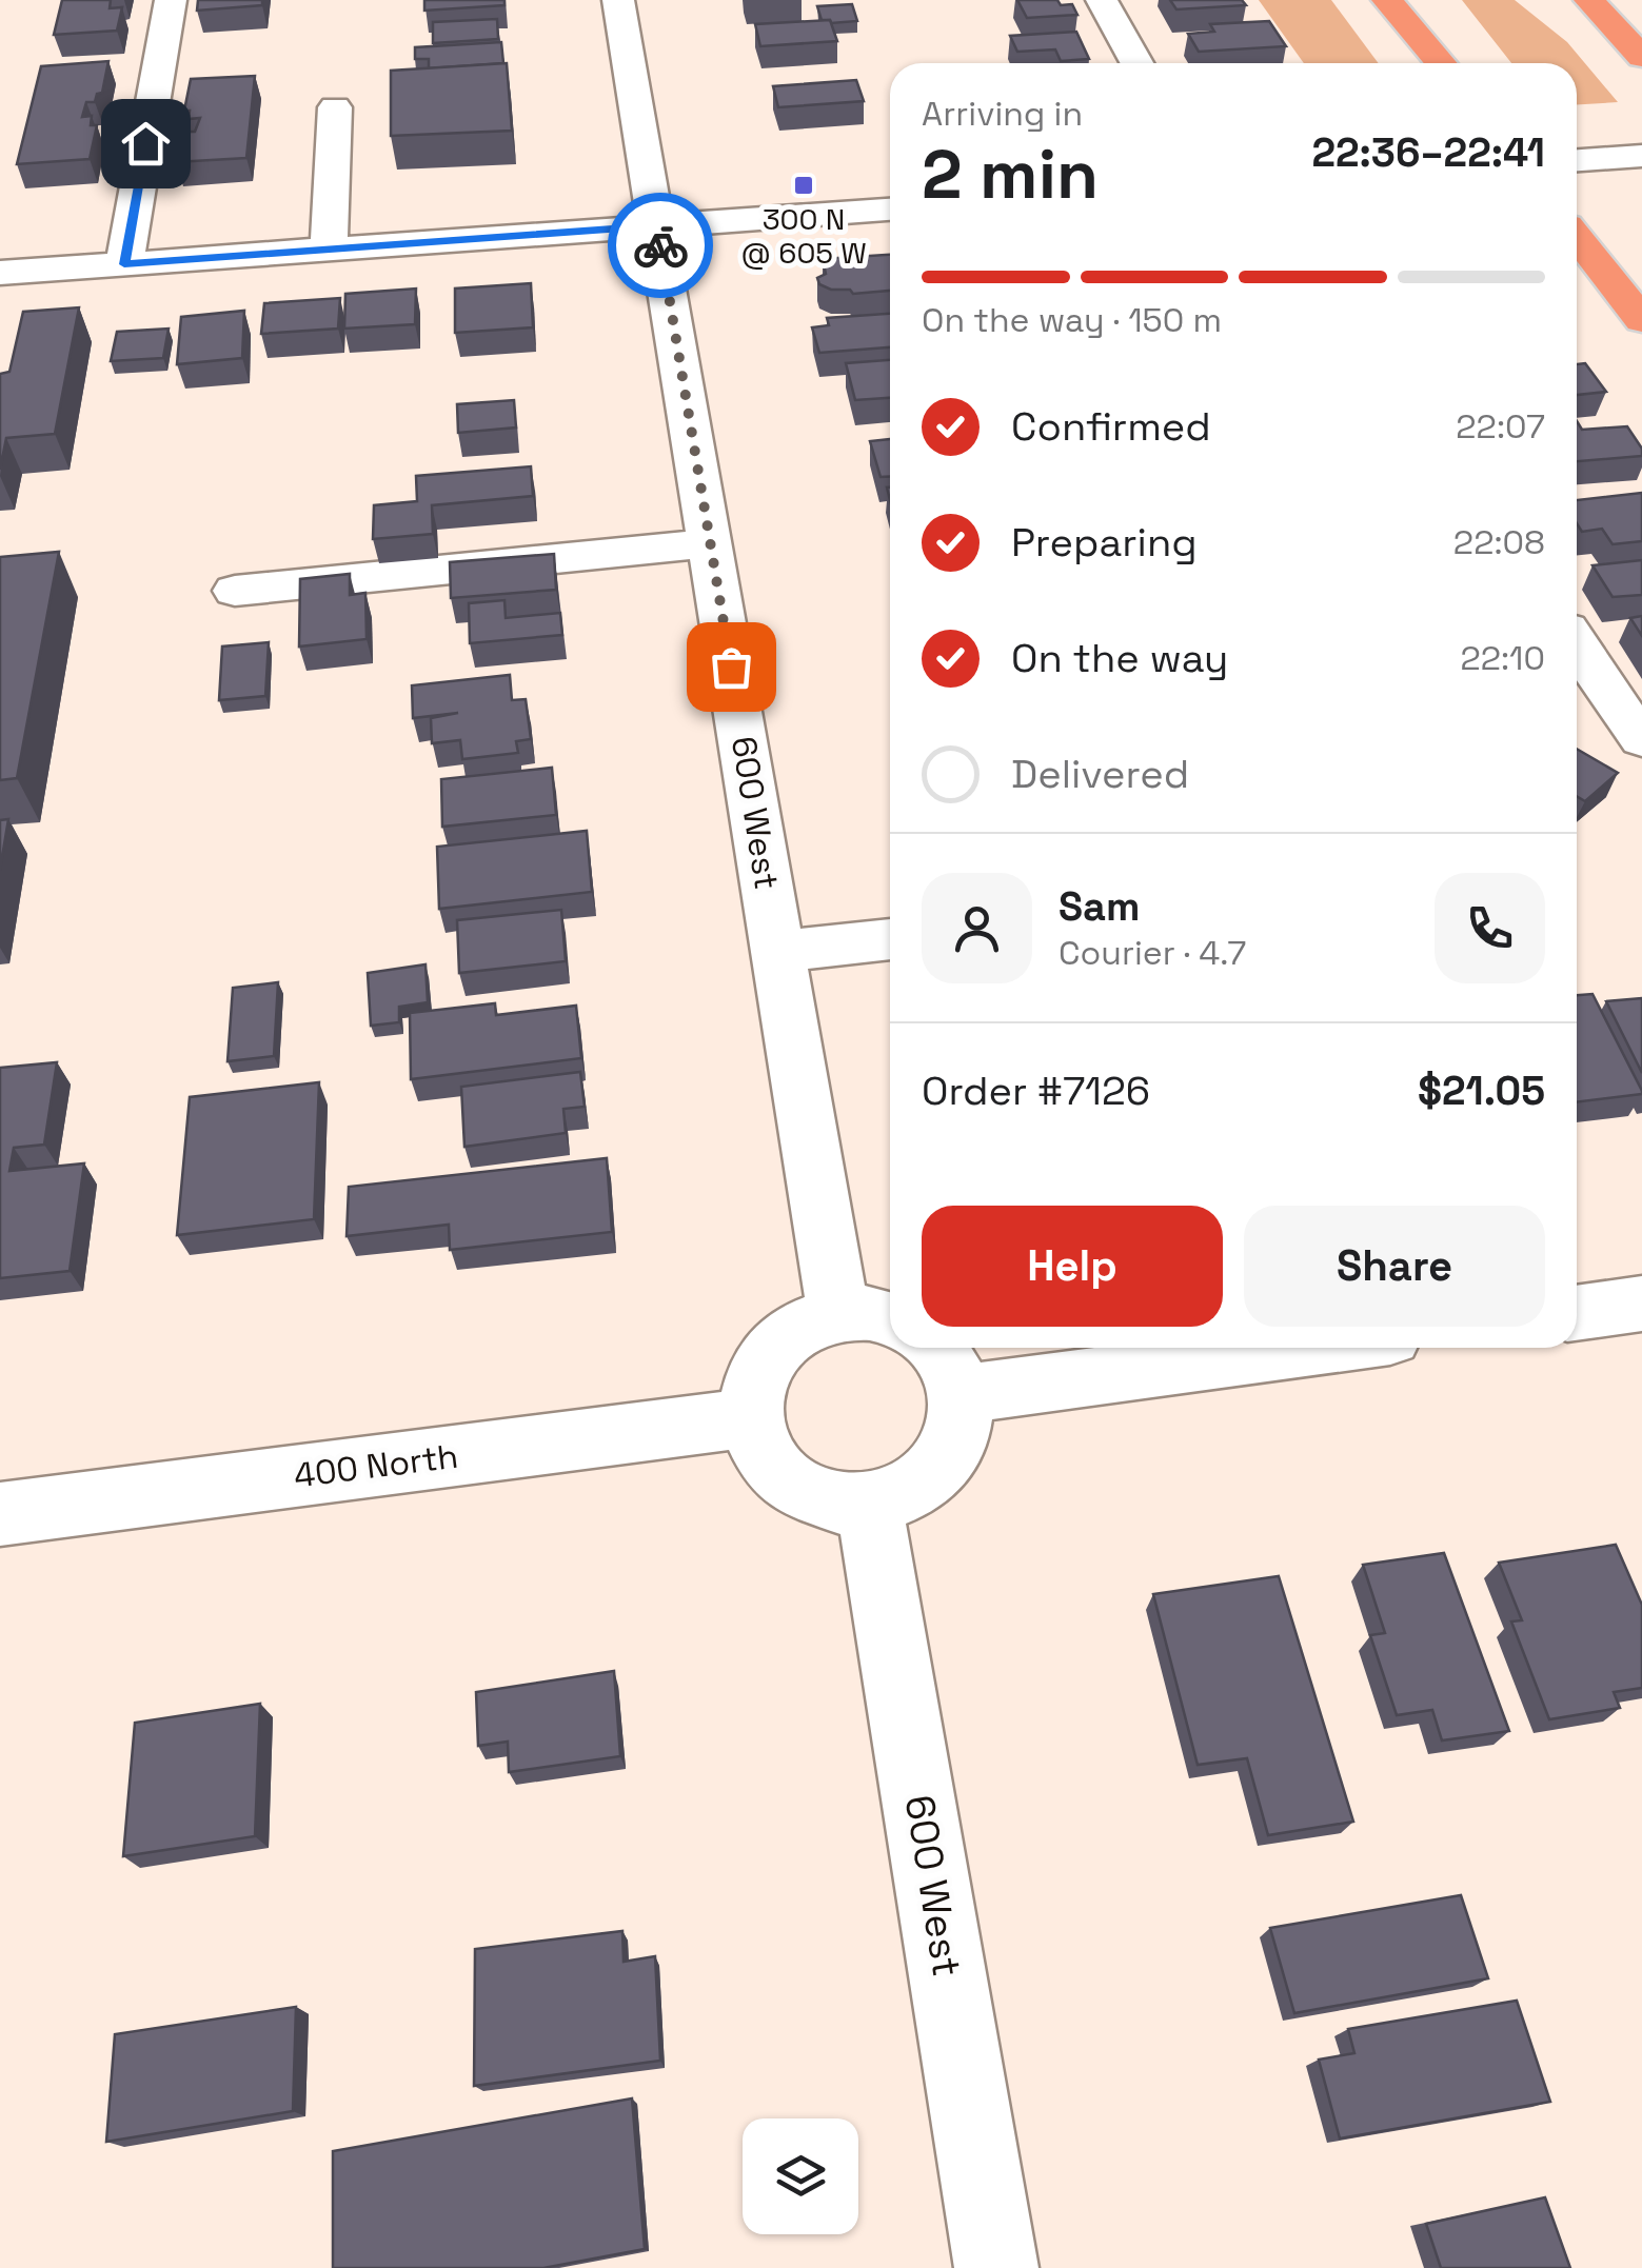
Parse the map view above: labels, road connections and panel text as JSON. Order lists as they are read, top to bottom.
{
  "streets": {
    "street": ["600 West", "400 North"]
  },
  "places": {
    "transit": ["300 N @ 605 W"]
  },
  "page": {
    "heading": ["2 min", "Arriving in", "22:36–22:41"],
    "panel": [
      "Sam",
      "Courier · 4.7",
      "Order #7126",
      "$21.05"
    ],
    "bar": "On the way · 150 m",
    "list": [
      ["Confirmed", "22:07"],
      ["Preparing", "22:08"],
      ["On the way", "22:10"],
      "Delivered"
    ],
    "buttons": ["Help", "Share"]
  }
}
